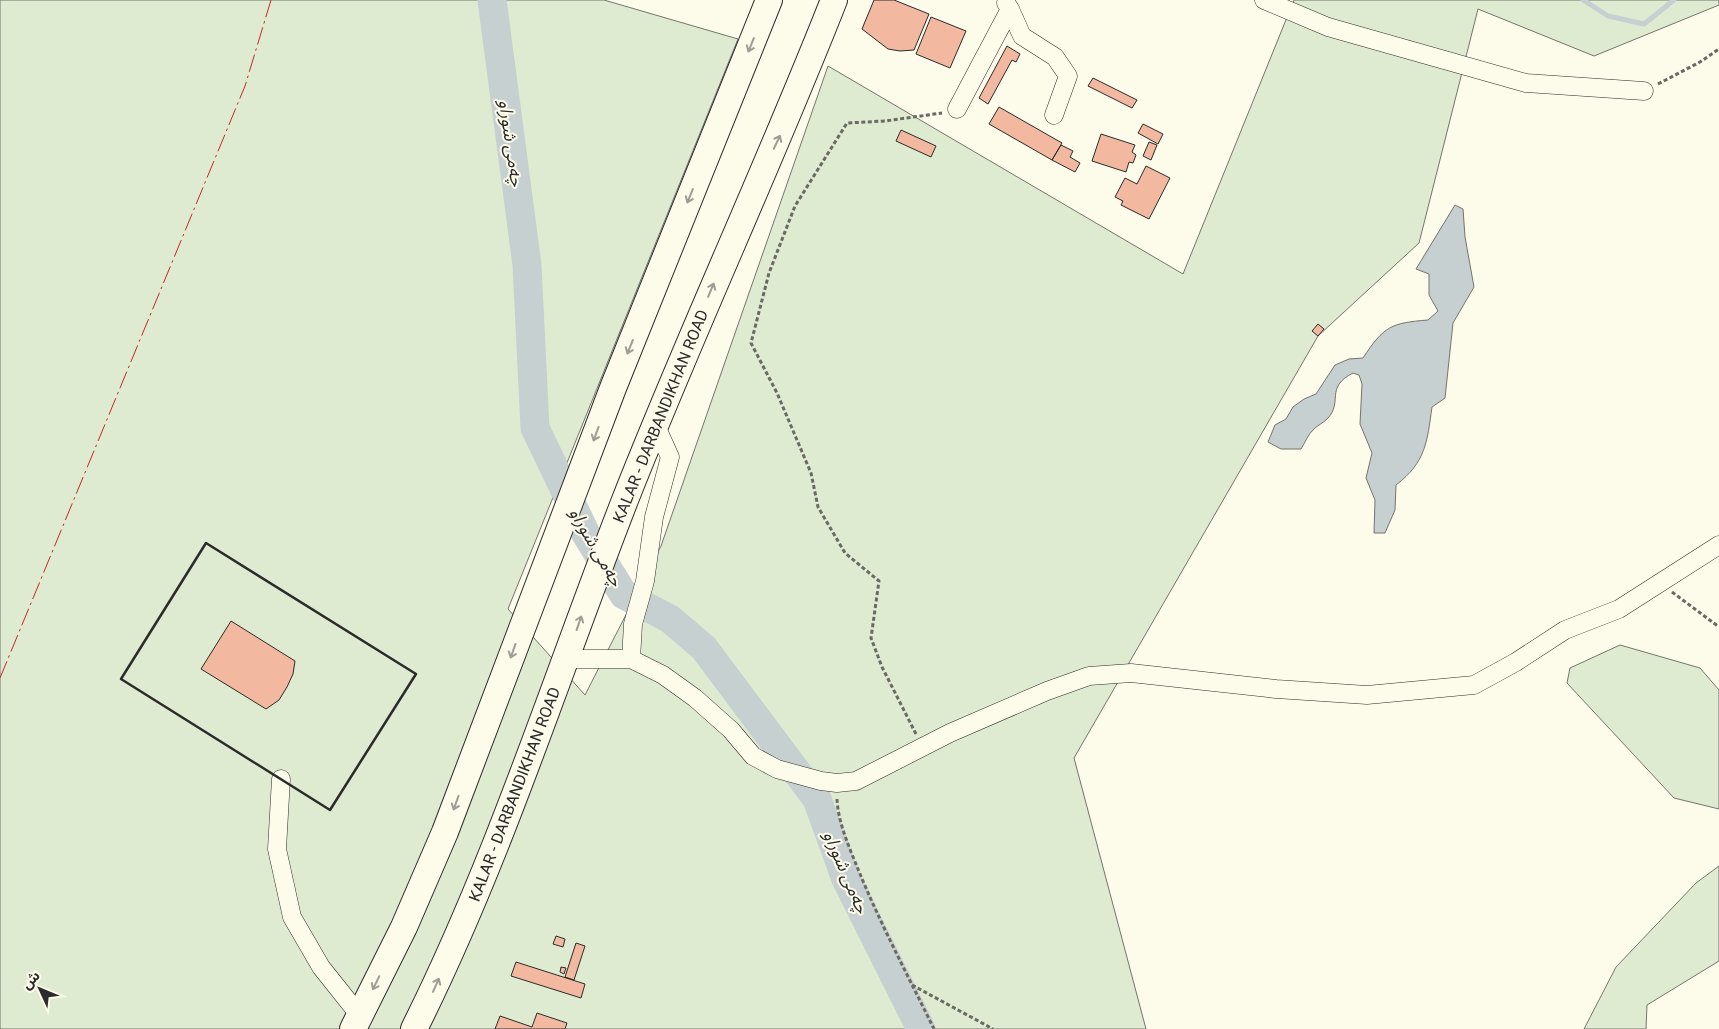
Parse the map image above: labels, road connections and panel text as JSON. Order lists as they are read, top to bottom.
{
  "streets": {
    "highway": ["KALAR - DARBANDIKHAN ROAD"]
  },
  "water": ["چەمی شوراو"],
  "north": "top left"
}
